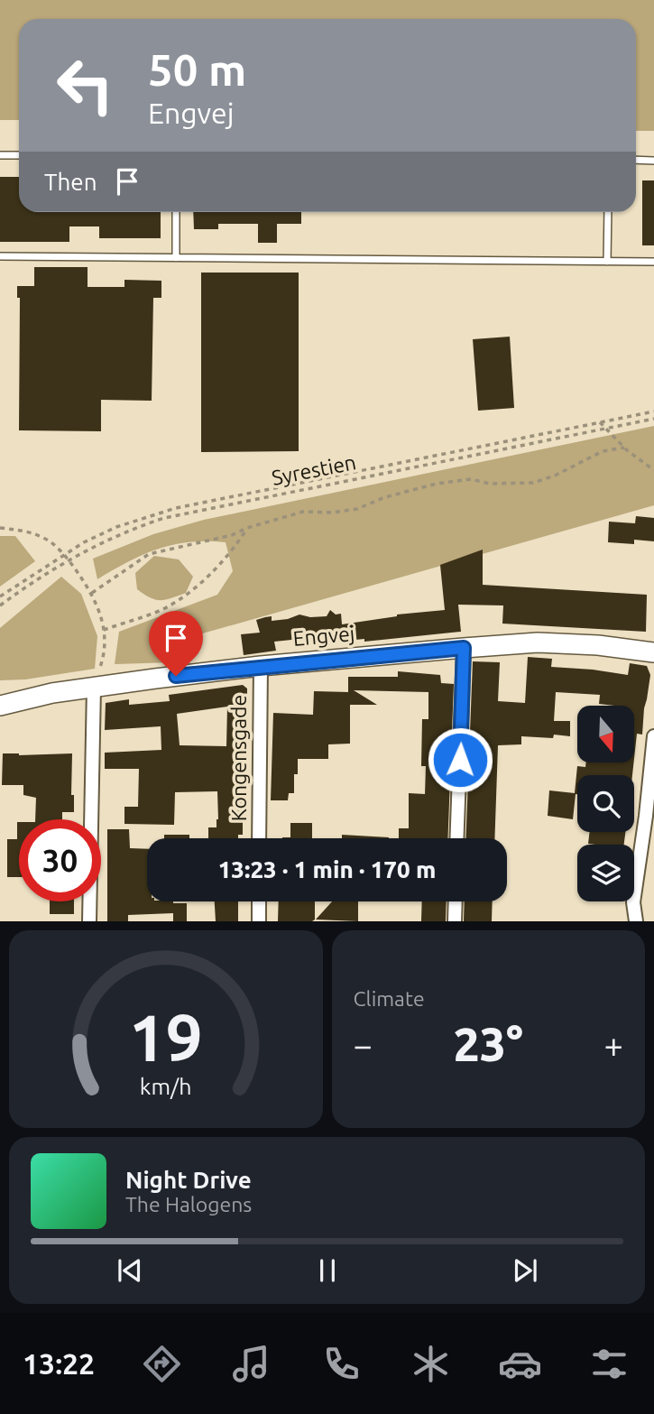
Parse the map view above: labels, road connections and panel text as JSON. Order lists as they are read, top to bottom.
{
  "streets": {
    "street": ["Engvej", "Kongensgade"],
    "path": ["Syrestien"]
  },
  "crossings": [
    ["Engvej", "Kongensgade"]
  ],
  "north": "bottom",
  "page": {
    "turn": ["50 m", "Engvej"],
    "then": "Then",
    "limit": "30",
    "trip": "13:23 · 1 min · 170 m",
    "tile": "Climate",
    "heat": ["−", "23°", "+"],
    "song": ["Night Drive", "The Halogens"],
    "tabs": "13:22",
    "gauge": ["19", "km/h"]
  }
}
